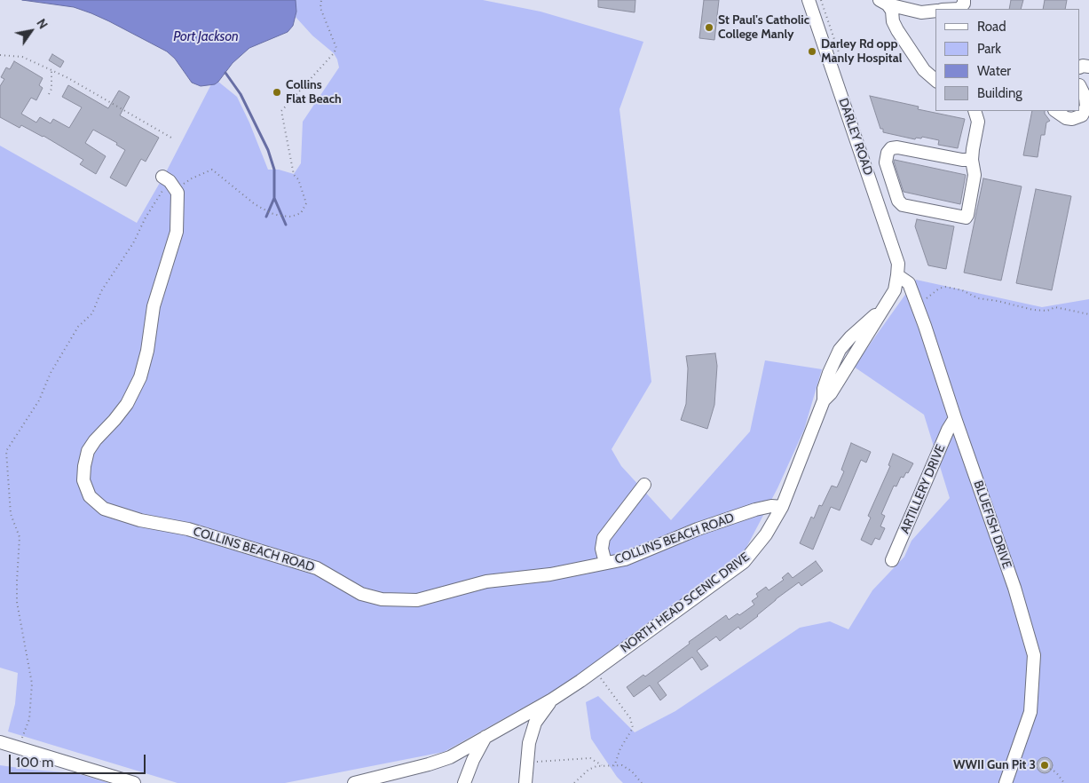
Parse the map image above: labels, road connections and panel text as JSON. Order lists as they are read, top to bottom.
{
  "streets": {
    "street": [
      "DARLEY ROAD",
      "ARTILLERY DRIVE",
      "BLUEFISH DRIVE",
      "COLLINS BEACH ROAD",
      "NORTH HEAD SCENIC DRIVE"
    ]
  },
  "crossings": [
    ["DARLEY ROAD", "BLUEFISH DRIVE"],
    ["DARLEY ROAD", "NORTH HEAD SCENIC DRIVE"],
    ["ARTILLERY DRIVE", "BLUEFISH DRIVE"],
    ["BLUEFISH DRIVE", "NORTH HEAD SCENIC DRIVE"],
    ["COLLINS BEACH ROAD", "NORTH HEAD SCENIC DRIVE"]
  ],
  "water": ["Port Jackson"],
  "places": [
    "St Paul's Catholic College Manly",
    "Darley Rd opp Manly Hospital",
    "Collins Flat Beach",
    "WWII Gun Pit 3"
  ],
  "legend": [
    "Road",
    "Park",
    "Water",
    "Building"
  ],
  "scale_bar": "100 m",
  "north": "top right"
}
